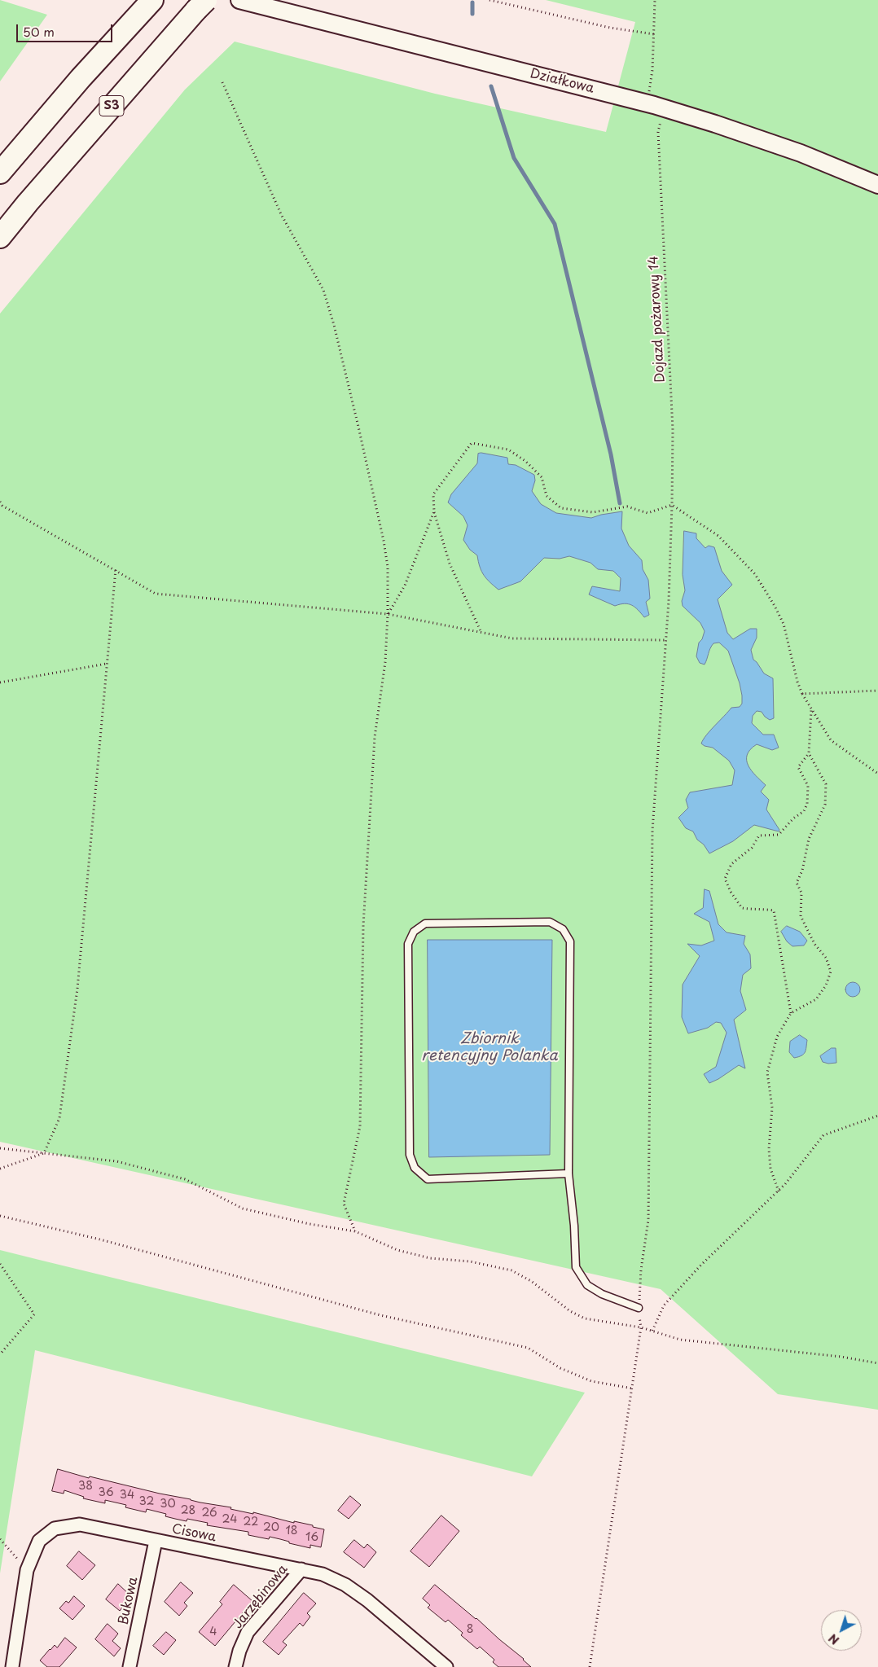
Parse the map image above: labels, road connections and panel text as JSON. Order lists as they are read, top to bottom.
{
  "streets": {
    "highway": ["S3"],
    "street": [
      "Działkowa",
      "Cisowa",
      "Jarzębinowa",
      "Bukowa"
    ],
    "path": ["Dojazd pożarowy 14"]
  },
  "crossings": [
    ["Działkowa", "Dojazd pożarowy 14"],
    ["Cisowa", "Jarzębinowa"],
    ["Cisowa", "Bukowa"]
  ],
  "water": ["Zbiornik retencyjny Polanka"],
  "house_numbers": [
    "38",
    "36",
    "34",
    "32",
    "30",
    "28",
    "26",
    "24",
    "22",
    "20",
    "18",
    "16",
    "8",
    "4"
  ],
  "scale_bar": "50 m",
  "north": "bottom left"
}
